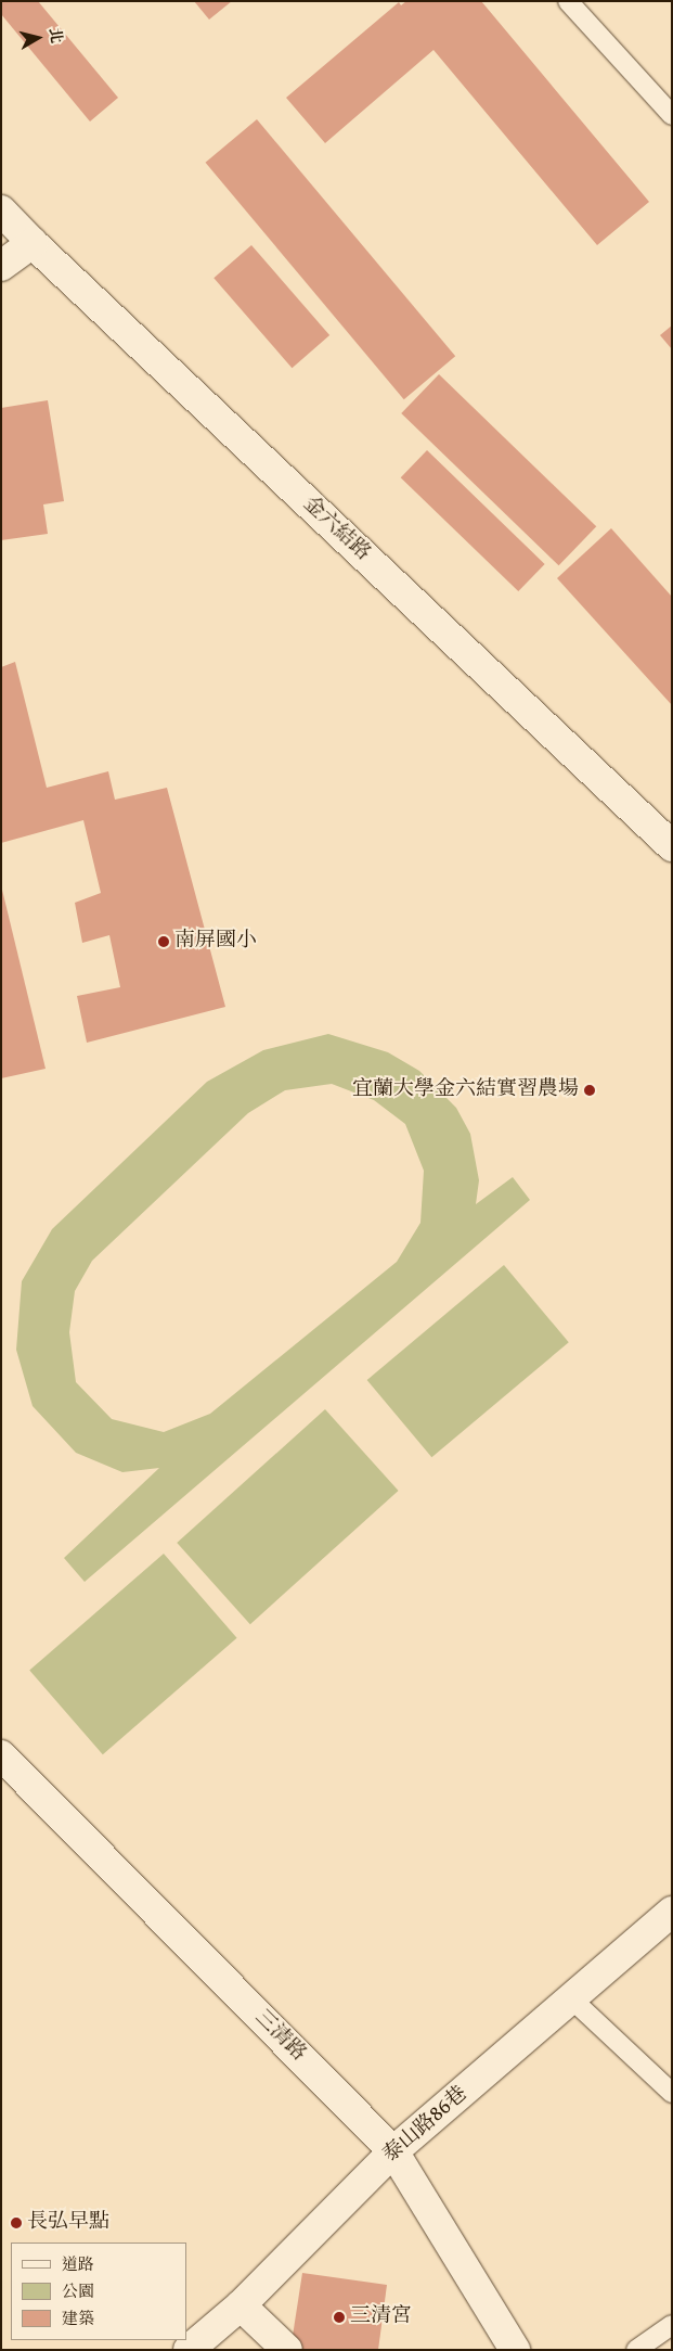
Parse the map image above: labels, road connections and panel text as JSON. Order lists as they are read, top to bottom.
{
  "streets": {
    "street": ["金六結路", "三清路", "泰山路86巷"]
  },
  "crossings": [
    ["三清路", "泰山路86巷"]
  ],
  "places": [
    "南屏國小",
    "宜蘭大學金六結實習農場",
    "長弘早點",
    "三清宮"
  ],
  "legend": ["道路", "公園", "建築"],
  "north": "right"
}
